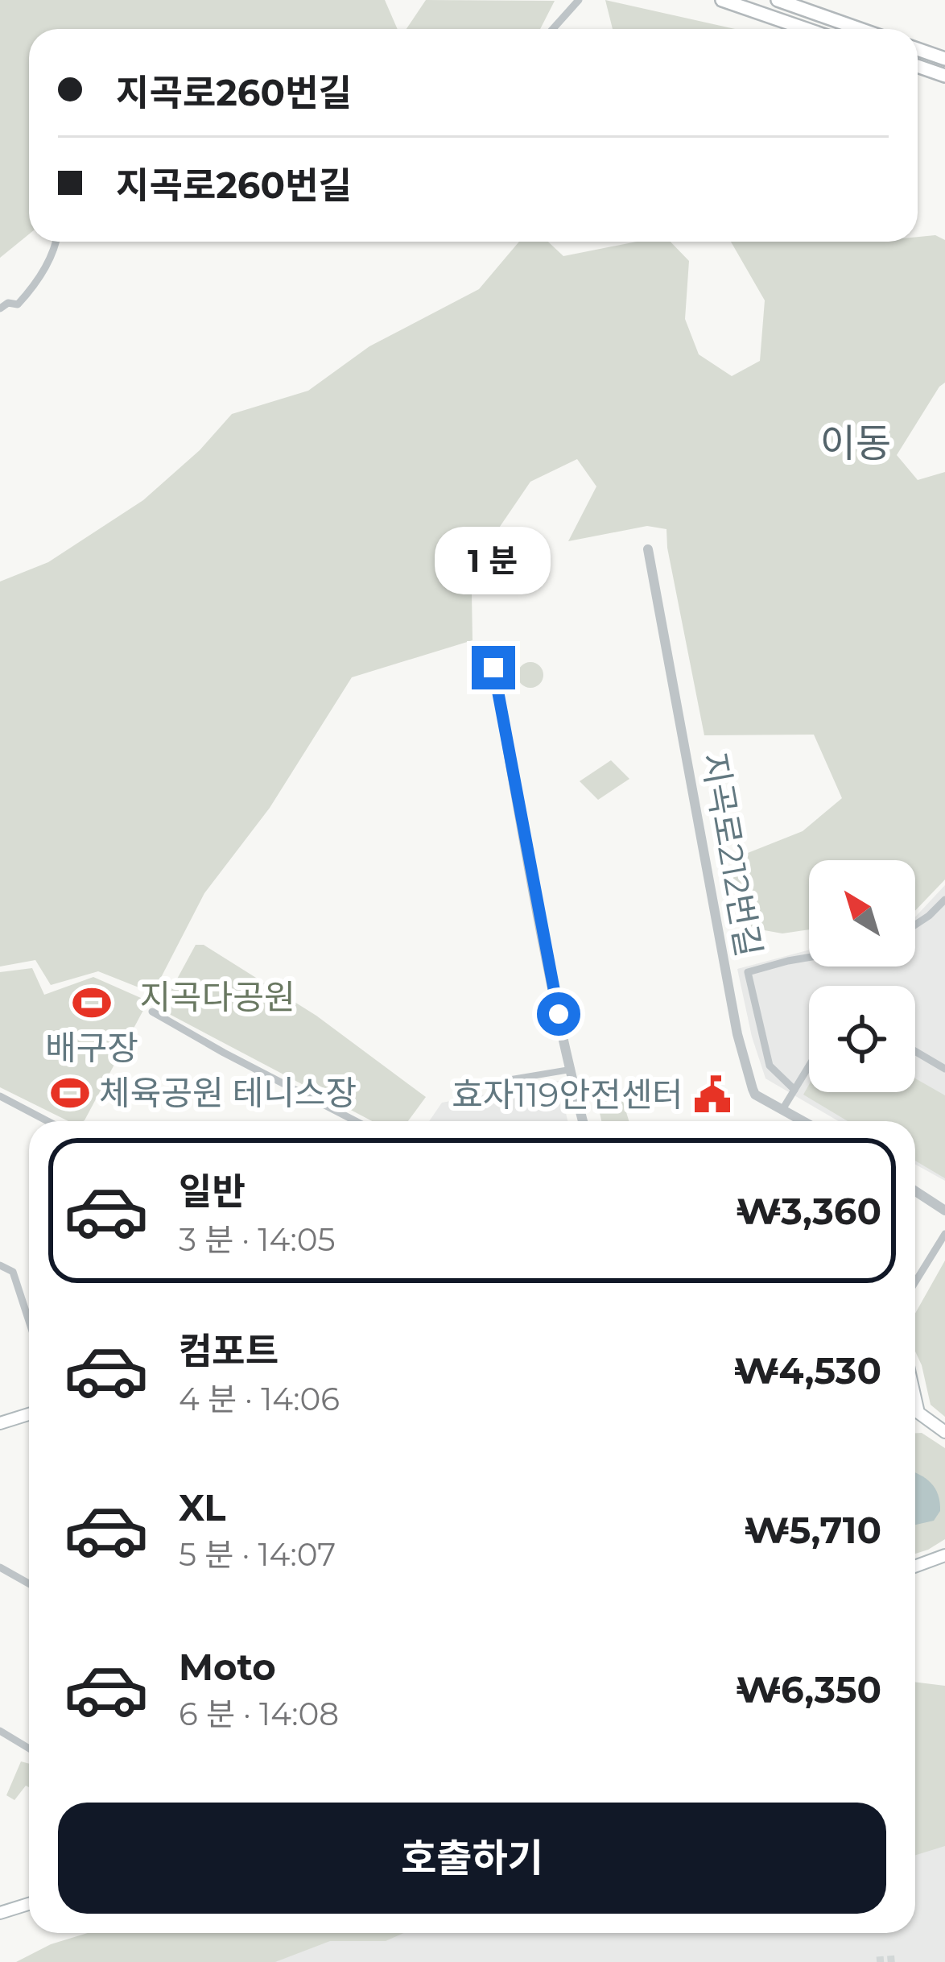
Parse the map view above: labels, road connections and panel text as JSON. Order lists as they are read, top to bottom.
{
  "streets": {
    "street": ["지곡로212번길"]
  },
  "districts": ["이동"],
  "parks": ["지곡다공원"],
  "places": {
    "sports": ["배구장", "체육공원 테니스장"],
    "public building": ["효자119안전센터"]
  },
  "north": "top left",
  "page": {
    "banner": ["지곡로260번길", "지곡로260번길"],
    "bubble": "1 분",
    "list": [
      {
        "name": "일반",
        "note": "3 분 · 14:05",
        "value": "₩3,360"
      },
      {
        "name": "컴포트",
        "note": "4 분 · 14:06",
        "value": "₩4,530"
      },
      {
        "name": "XL",
        "note": "5 분 · 14:07",
        "value": "₩5,710"
      },
      {
        "name": "Moto",
        "note": "6 분 · 14:08",
        "value": "₩6,350"
      }
    ],
    "buttons": "호출하기"
  }
}
